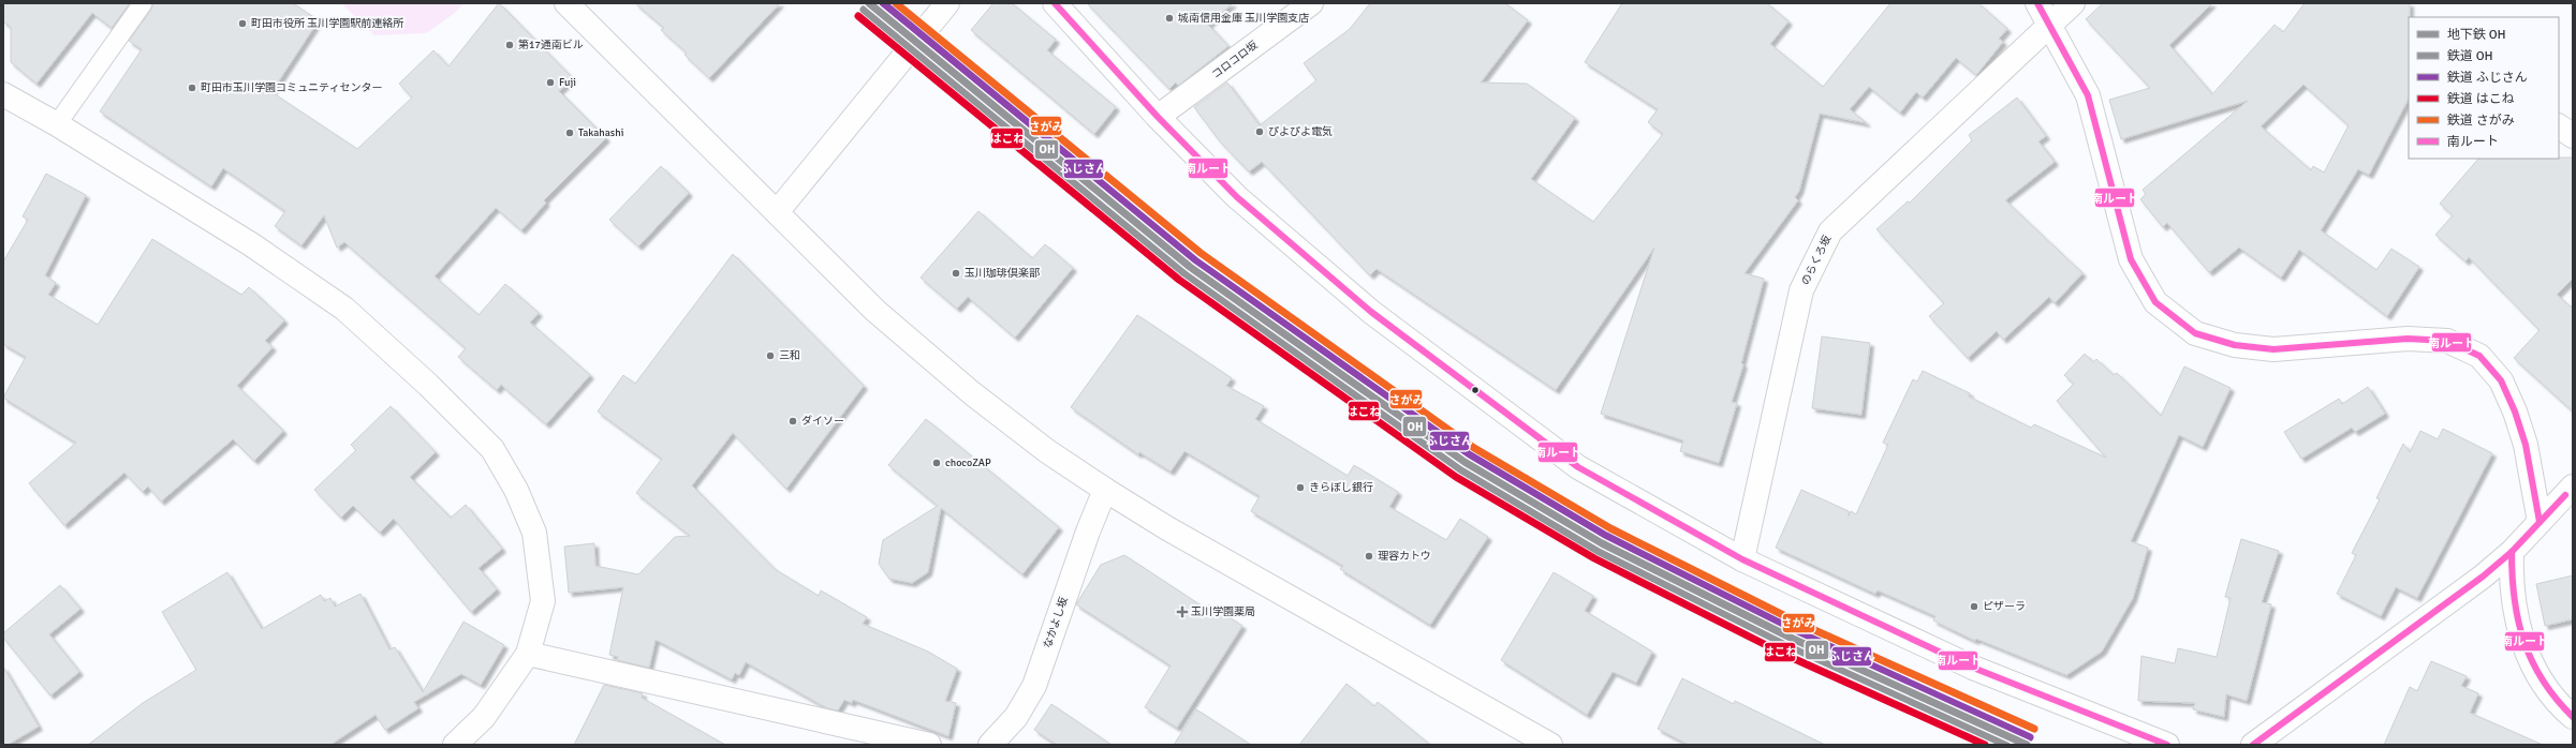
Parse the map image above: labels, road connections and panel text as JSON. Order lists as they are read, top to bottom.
{
  "streets": {
    "street": ["コロコロ坂", "のらくろ坂", "なかよし坂"]
  },
  "places": {
    "other": [
      "城南信用金庫 玉川学園支店",
      "町田市役所 玉川学園駅前連絡所",
      "第17通南ビル",
      "Fuji",
      "町田市玉川学園コミュニティセンター",
      "ぴよぴよ電気",
      "Takahashi",
      "玉川珈琲倶楽部",
      "三和",
      "ダイソー",
      "chocoZAP",
      "きらぼし銀行",
      "理容カトウ",
      "ピザーラ"
    ],
    "health": ["玉川学園薬局"]
  },
  "lines": [
    "metro line OH",
    "rail line ふじさん",
    "rail line さがみ",
    "transit line 南ルート",
    "rail line OH",
    "rail line はこね"
  ],
  "legend": [
    "地下鉄 OH",
    "鉄道 OH",
    "鉄道 ふじさん",
    "鉄道 はこね",
    "鉄道 さがみ",
    "南ルート"
  ]
}
